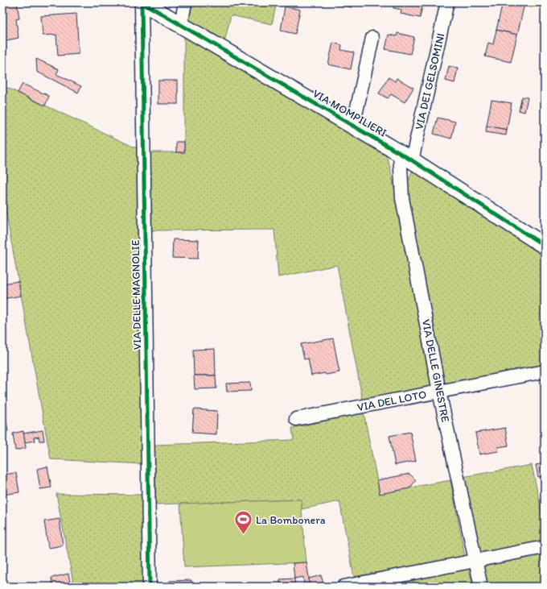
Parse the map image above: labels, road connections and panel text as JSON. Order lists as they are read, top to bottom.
{
  "streets": {
    "street": [
      "VIA DEI GELSOMINI",
      "VIA MOMPILIERI",
      "VIA DELLE MAGNOLIE",
      "VIA DELLE GINESTRE",
      "VIA DEL LOTO"
    ]
  },
  "crossings": [
    ["VIA DEI GELSOMINI", "VIA MOMPILIERI"],
    ["VIA DEI GELSOMINI", "VIA DELLE GINESTRE"],
    ["VIA MOMPILIERI", "VIA DELLE MAGNOLIE"],
    ["VIA MOMPILIERI", "VIA DELLE GINESTRE"],
    ["VIA DELLE GINESTRE", "VIA DEL LOTO"]
  ],
  "places": {
    "sports": ["La Bombonera"]
  }
}
